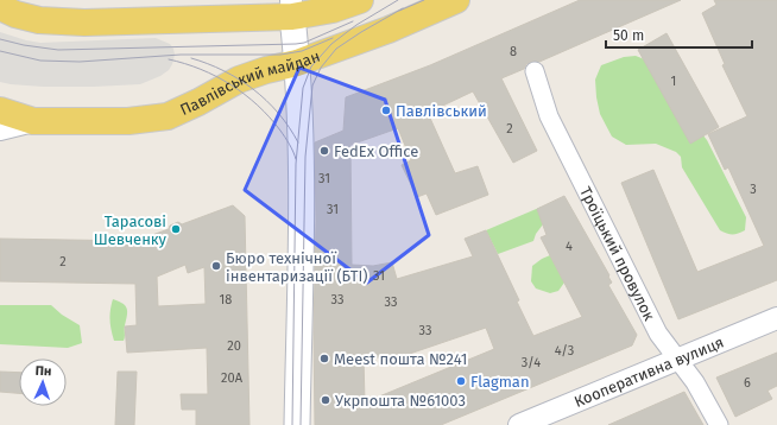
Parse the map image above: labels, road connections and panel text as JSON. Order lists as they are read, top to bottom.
{
  "streets": {
    "main road": ["Павлівський майдан"],
    "street": ["Троїцький провулок", "Кооперативна вулиця"]
  },
  "crossings": [
    ["Троїцький провулок", "Кооперативна вулиця"]
  ],
  "places": [
    "Павлівський",
    "FedEx Office",
    "Тарасові Шевченку",
    "Бюро технічної інвентаризації (БТІ)",
    "Meest пошта №241",
    "Flagman",
    "Укрпошта №61003"
  ],
  "house_numbers": [
    "8",
    "1",
    "2",
    "31",
    "3",
    "31",
    "4",
    "2",
    "31",
    "18",
    "33",
    "33",
    "33",
    "20",
    "4/3",
    "3/4",
    "20А",
    "6"
  ],
  "scale_bar": "50 m",
  "north": "top"
}
